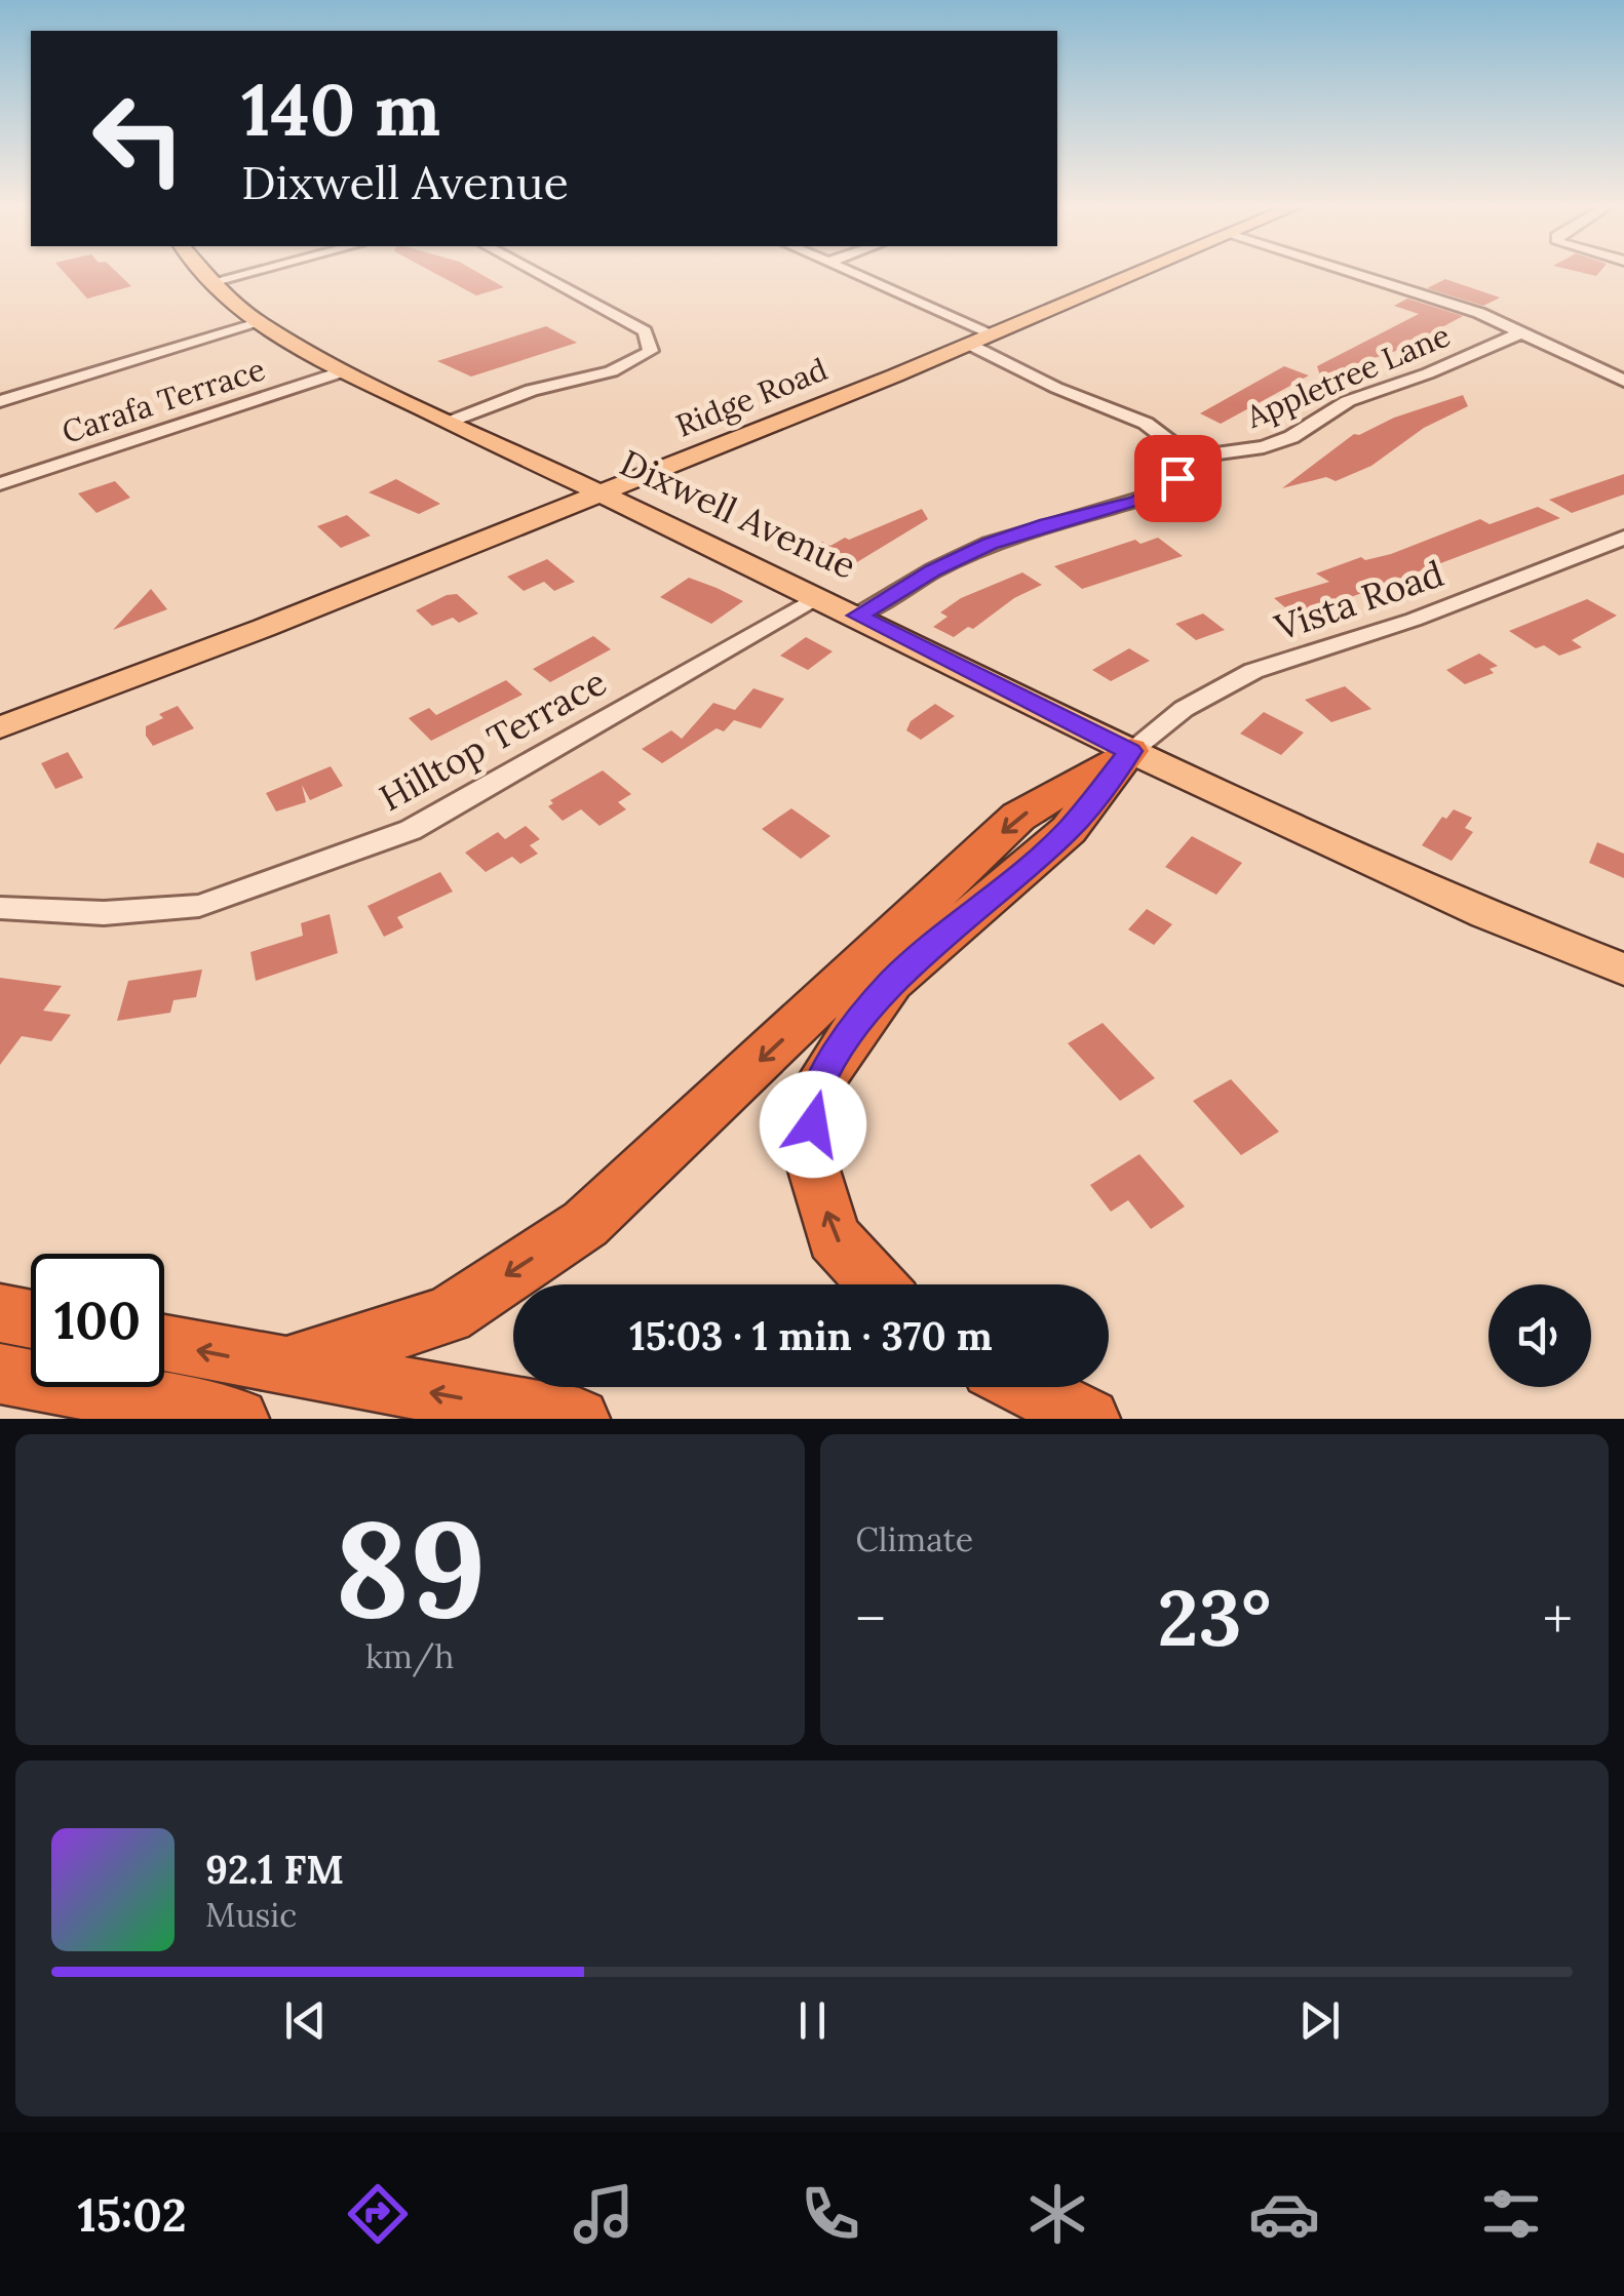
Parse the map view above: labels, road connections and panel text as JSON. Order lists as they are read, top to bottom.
{
  "streets": {
    "main road": ["Ridge Road", "Dixwell Avenue"],
    "street": [
      "Appletree Lane",
      "Carafa Terrace",
      "Vista Road",
      "Hilltop Terrace"
    ]
  },
  "crossings": [
    ["Ridge Road", "Dixwell Avenue"],
    ["Carafa Terrace", "Dixwell Avenue"],
    ["Dixwell Avenue", "Vista Road"],
    ["Dixwell Avenue", "Hilltop Terrace"]
  ],
  "page": {
    "turn": ["140 m", "Dixwell Avenue"],
    "limit": "100",
    "trip": "15:03 · 1 min · 370 m",
    "tile": [
      ["89", "km/h"],
      "Climate"
    ],
    "heat": ["−", "23°", "+"],
    "song": ["92.1 FM", "Music"],
    "tabs": "15:02"
  }
}
